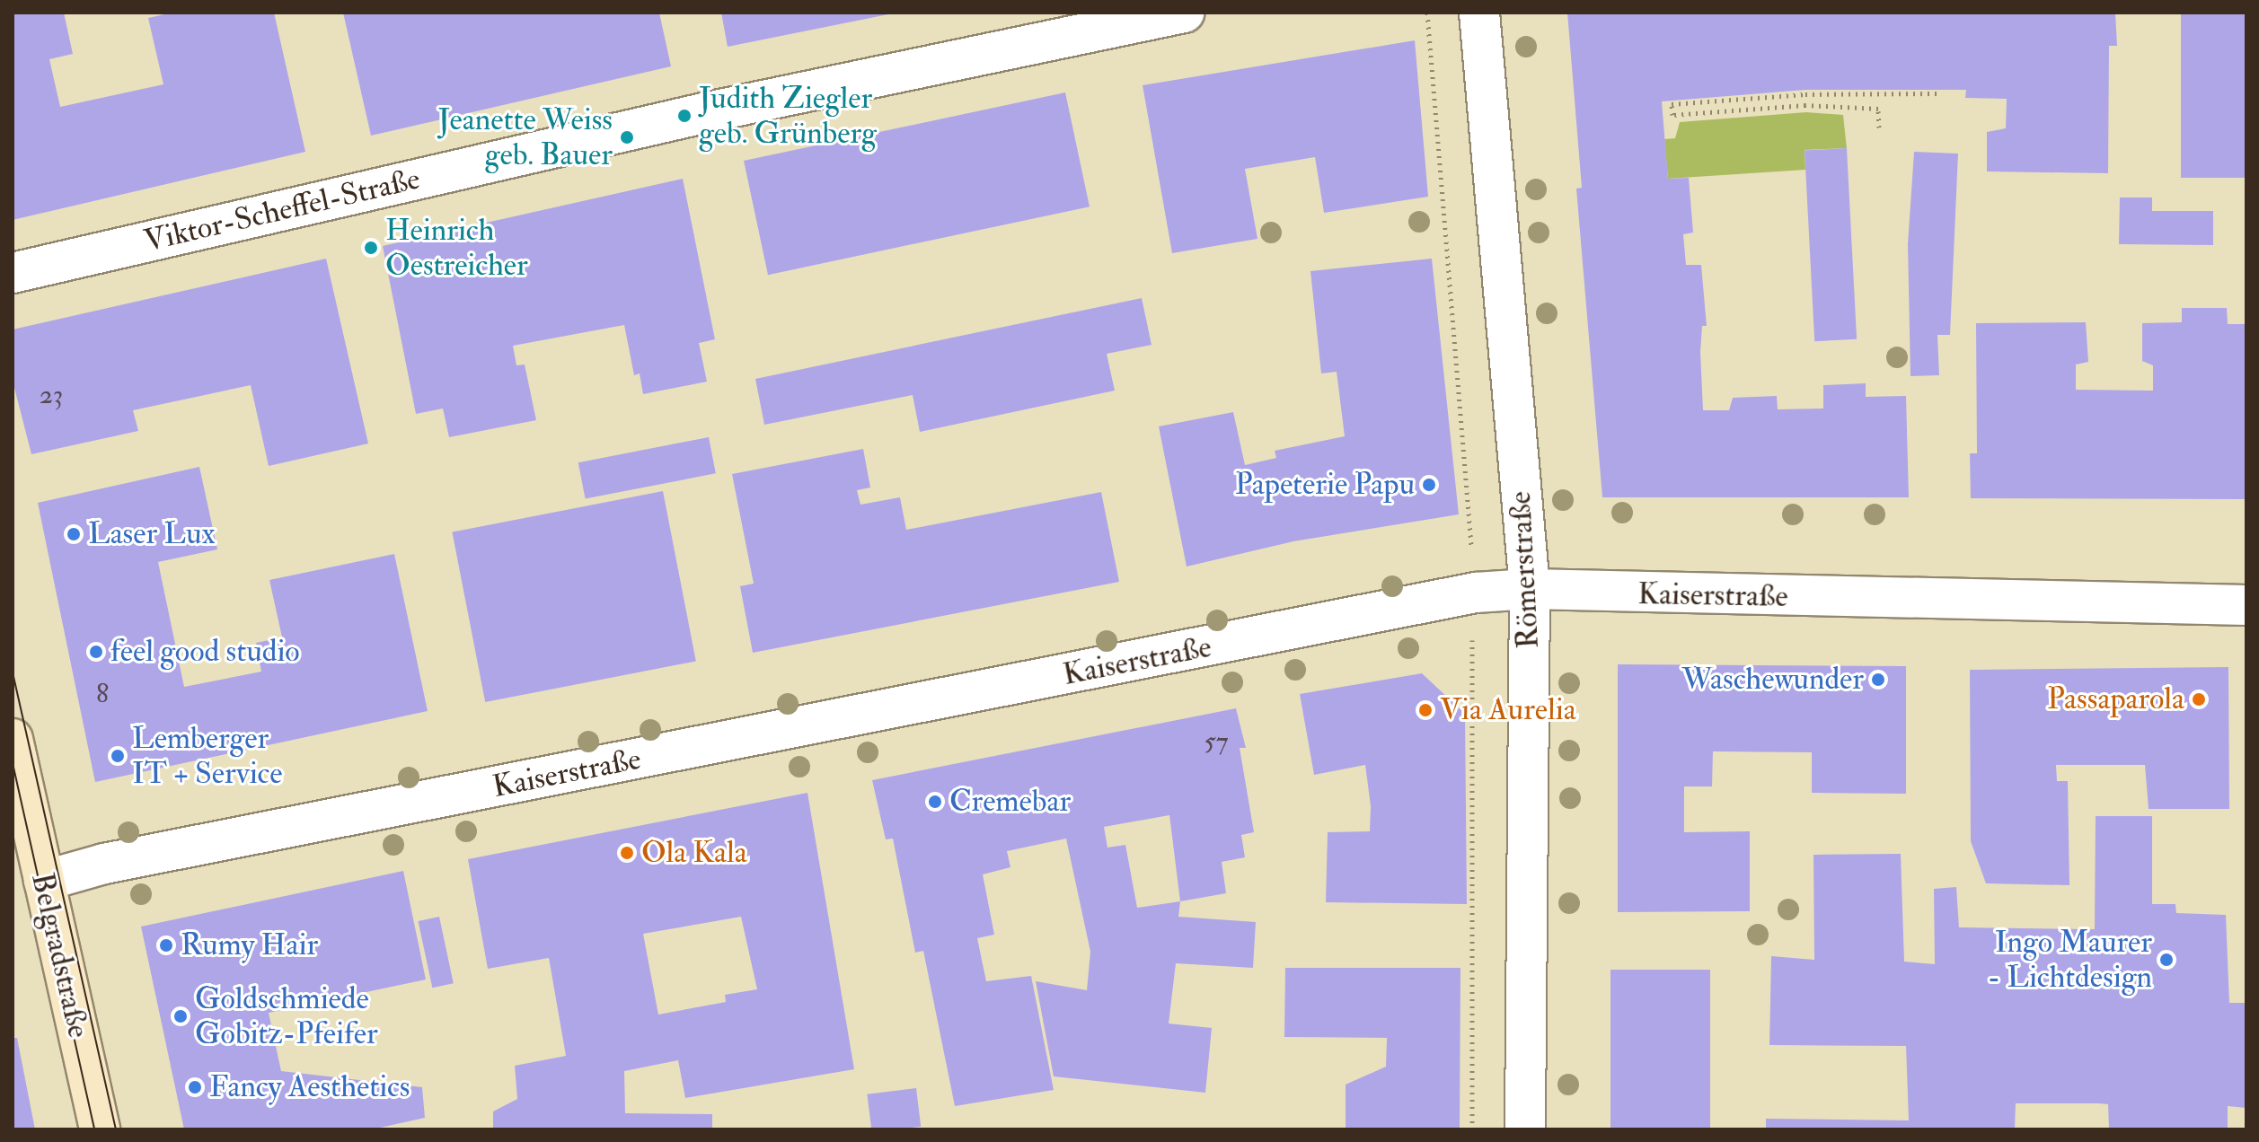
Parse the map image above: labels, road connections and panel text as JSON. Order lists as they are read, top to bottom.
{
  "streets": {
    "main road": ["Belgradstraße"],
    "street": ["Viktor-Scheffel-Straße", "Römerstraße", "Kaiserstraße"]
  },
  "crossings": [
    ["Römerstraße", "Kaiserstraße"],
    ["Kaiserstraße", "Belgradstraße"]
  ],
  "places": [
    "Judith Ziegler geb. Grünberg",
    "Jeanette Weiss geb. Bauer",
    "Heinrich Oestreicher",
    "Papeterie Papu",
    "Laser Lux",
    "feel good studio",
    "Waschewunder",
    "Passaparola",
    "Via Aurelia",
    "Lemberger IT + Service",
    "Cremebar",
    "Ola Kala",
    "Rumy Hair",
    "Ingo Maurer - Lichtdesign",
    "Goldschmiede Gobitz-Pfeifer",
    "Fancy Aesthetics"
  ],
  "house_numbers": ["23", "8", "57"]
}
